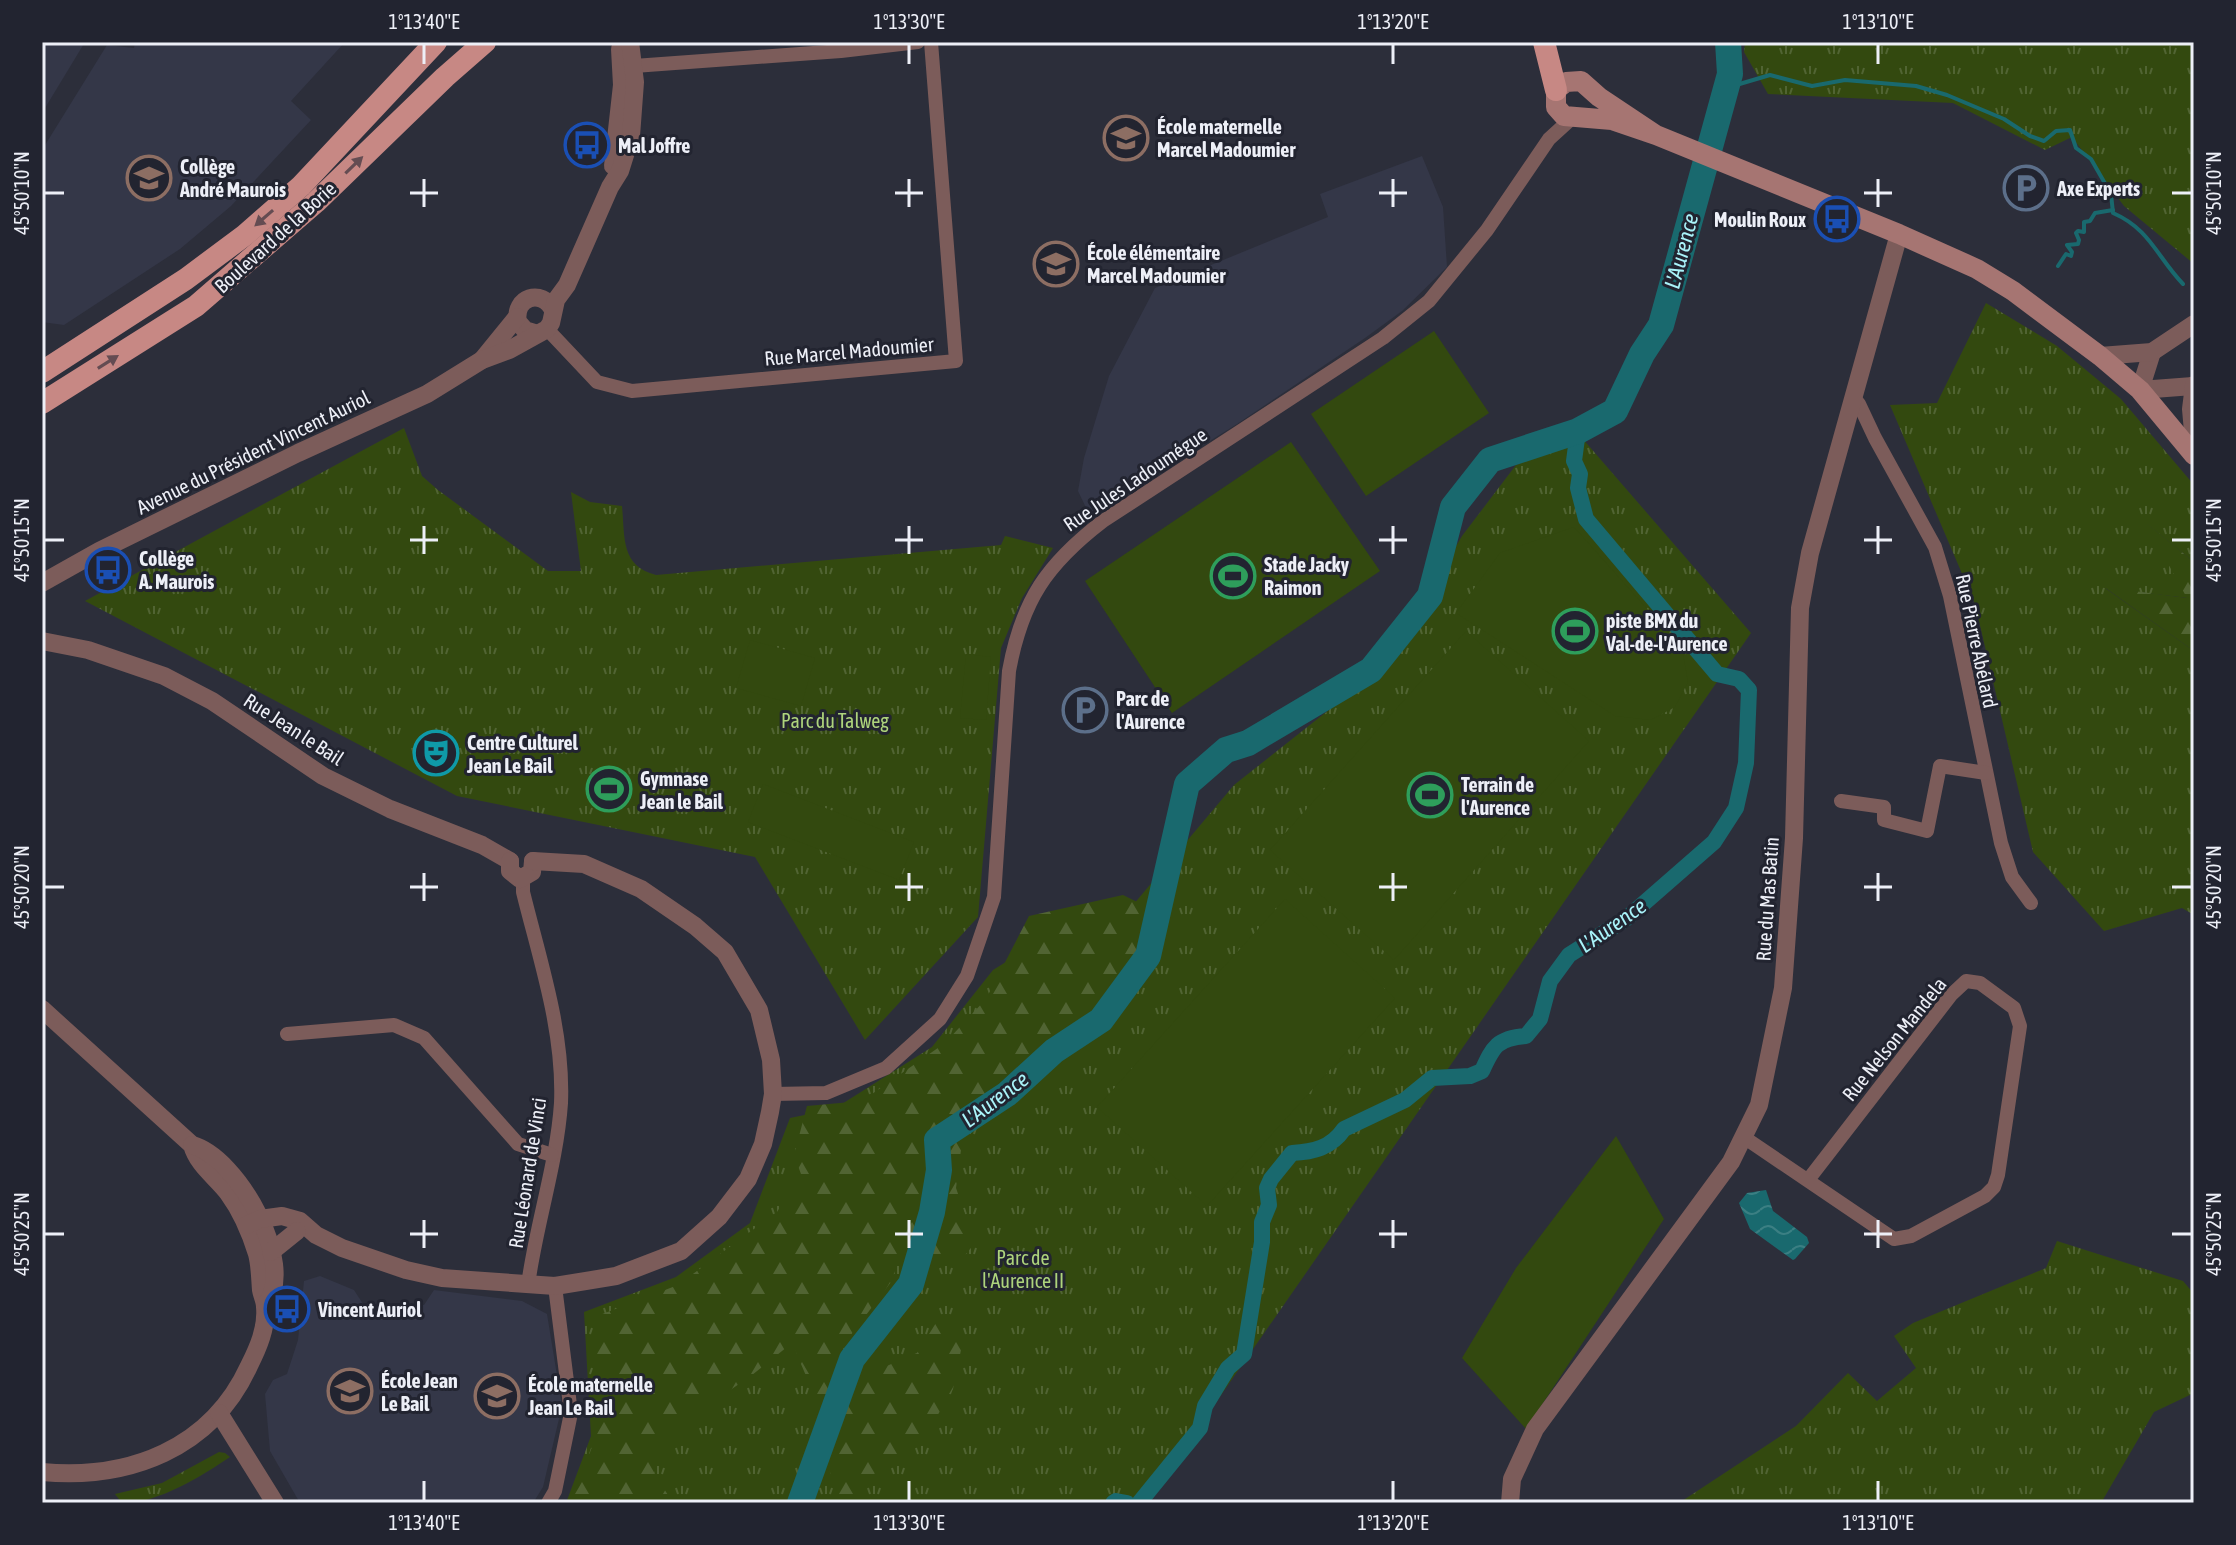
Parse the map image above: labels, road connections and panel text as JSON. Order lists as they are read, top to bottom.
{
  "streets": {
    "main road": ["Boulevard de la Borie"],
    "street": [
      "Rue Marcel Madoumier",
      "Avenue du Président Vincent Auriol",
      "Rue Jules Ladoumégue",
      "Rue Pierre Abélard",
      "Rue Jean le Bail",
      "Rue du Mas Batin",
      "Rue Nelson Mandela",
      "Rue Léonard de Vinci"
    ]
  },
  "crossings": [
    ["Rue Marcel Madoumier", "Avenue du Président Vincent Auriol"],
    ["Rue Pierre Abélard", "Rue du Mas Batin"],
    ["Rue Jean le Bail", "Rue Léonard de Vinci"],
    ["Rue du Mas Batin", "Rue Nelson Mandela"]
  ],
  "water": ["L'Aurence"],
  "parks": ["Parc du Talweg", "Parc de l'Aurence II"],
  "places": {
    "school or university": [
      "École maternelle Marcel Madoumier",
      "Collège André Maurois",
      "École élémentaire Marcel Madoumier",
      "École Jean Le Bail",
      "École maternelle Jean Le Bail"
    ],
    "bus stop": [
      "Mal Joffre",
      "Moulin Roux",
      "Collège A. Maurois",
      "Vincent Auriol"
    ],
    "parking": ["Axe Experts", "Parc de l'Aurence"],
    "sports": [
      "Stade Jacky Raimon",
      "piste BMX du Val-de-l'Aurence",
      "Gymnase Jean le Bail",
      "Terrain de l'Aurence"
    ],
    "theatre": ["Centre Culturel Jean Le Bail"]
  },
  "coordinates": [
    "1°13'40\"E",
    "1°13'30\"E",
    "1°13'20\"E",
    "1°13'10\"E",
    "45°50'10\"N",
    "45°50'15\"N",
    "45°50'20\"N",
    "45°50'25\"N"
  ]
}
